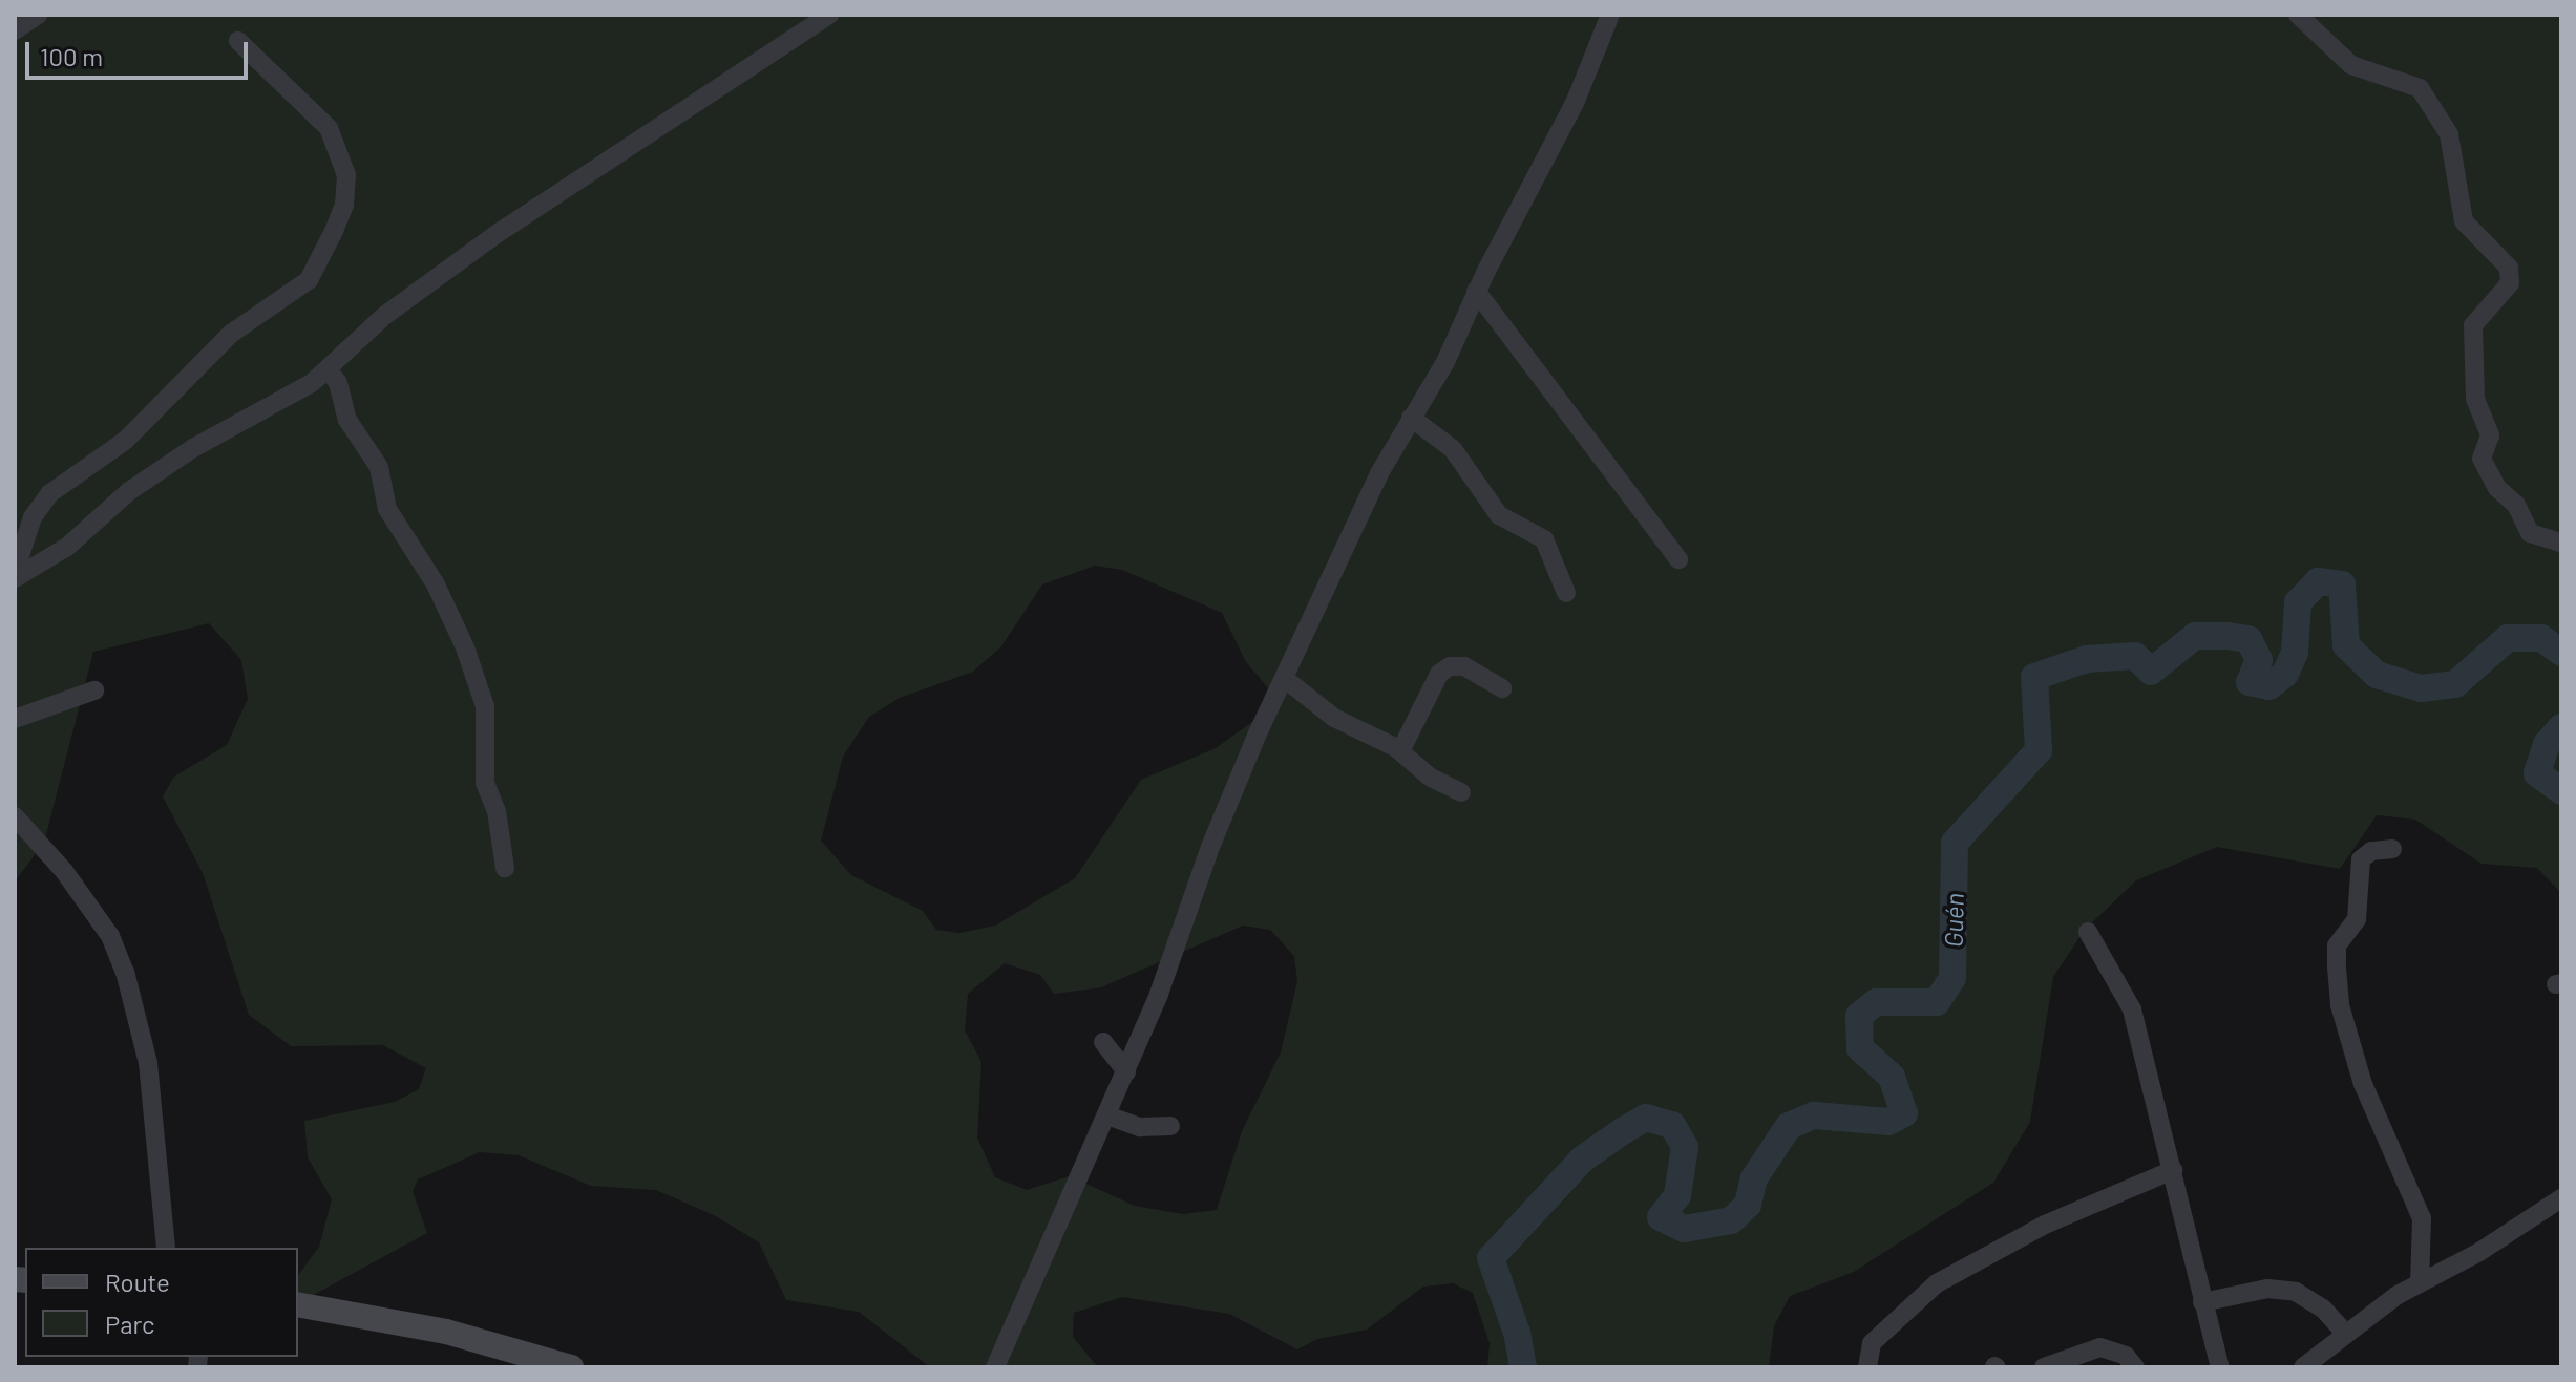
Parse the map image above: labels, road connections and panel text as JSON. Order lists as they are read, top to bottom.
{
  "water": ["Guén"],
  "legend": ["Route", "Parc"],
  "scale_bar": "100 m"
}
